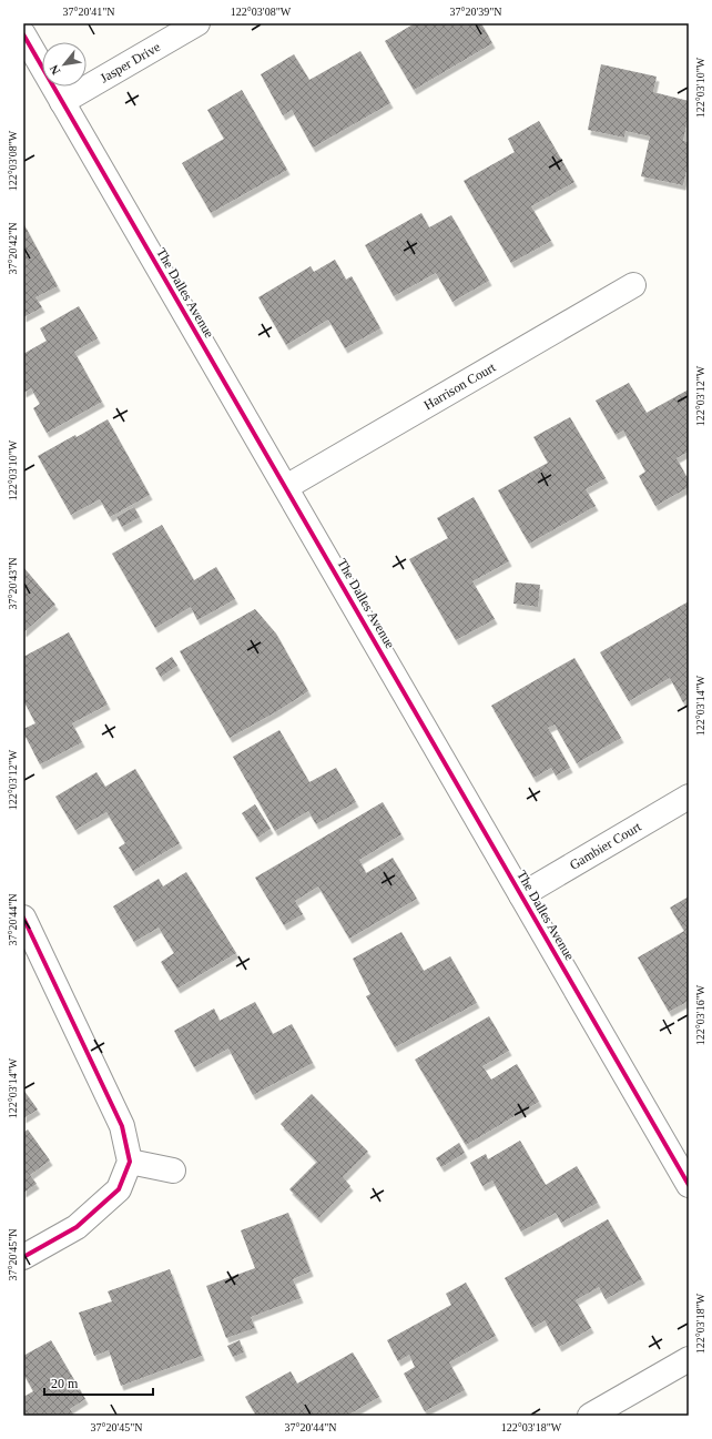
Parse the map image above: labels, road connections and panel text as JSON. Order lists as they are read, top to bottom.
{
  "streets": {
    "street": [
      "Jasper Drive",
      "The Dalles Avenue",
      "Harrison Court",
      "Gambier Court"
    ]
  },
  "crossings": [
    ["Jasper Drive", "The Dalles Avenue"],
    ["The Dalles Avenue", "Harrison Court"],
    ["The Dalles Avenue", "Gambier Court"]
  ],
  "scale_bar": "20 m",
  "north": "bottom left",
  "coordinates": [
    "37°20'41\"N",
    "122°03'08\"W",
    "37°20'39\"N",
    "122°03'10\"W",
    "37°20'42\"N",
    "122°03'12\"W",
    "37°20'43\"N",
    "122°03'14\"W",
    "37°20'44\"N",
    "122°03'16\"W",
    "37°20'45\"N",
    "122°03'18\"W"
  ]
}
